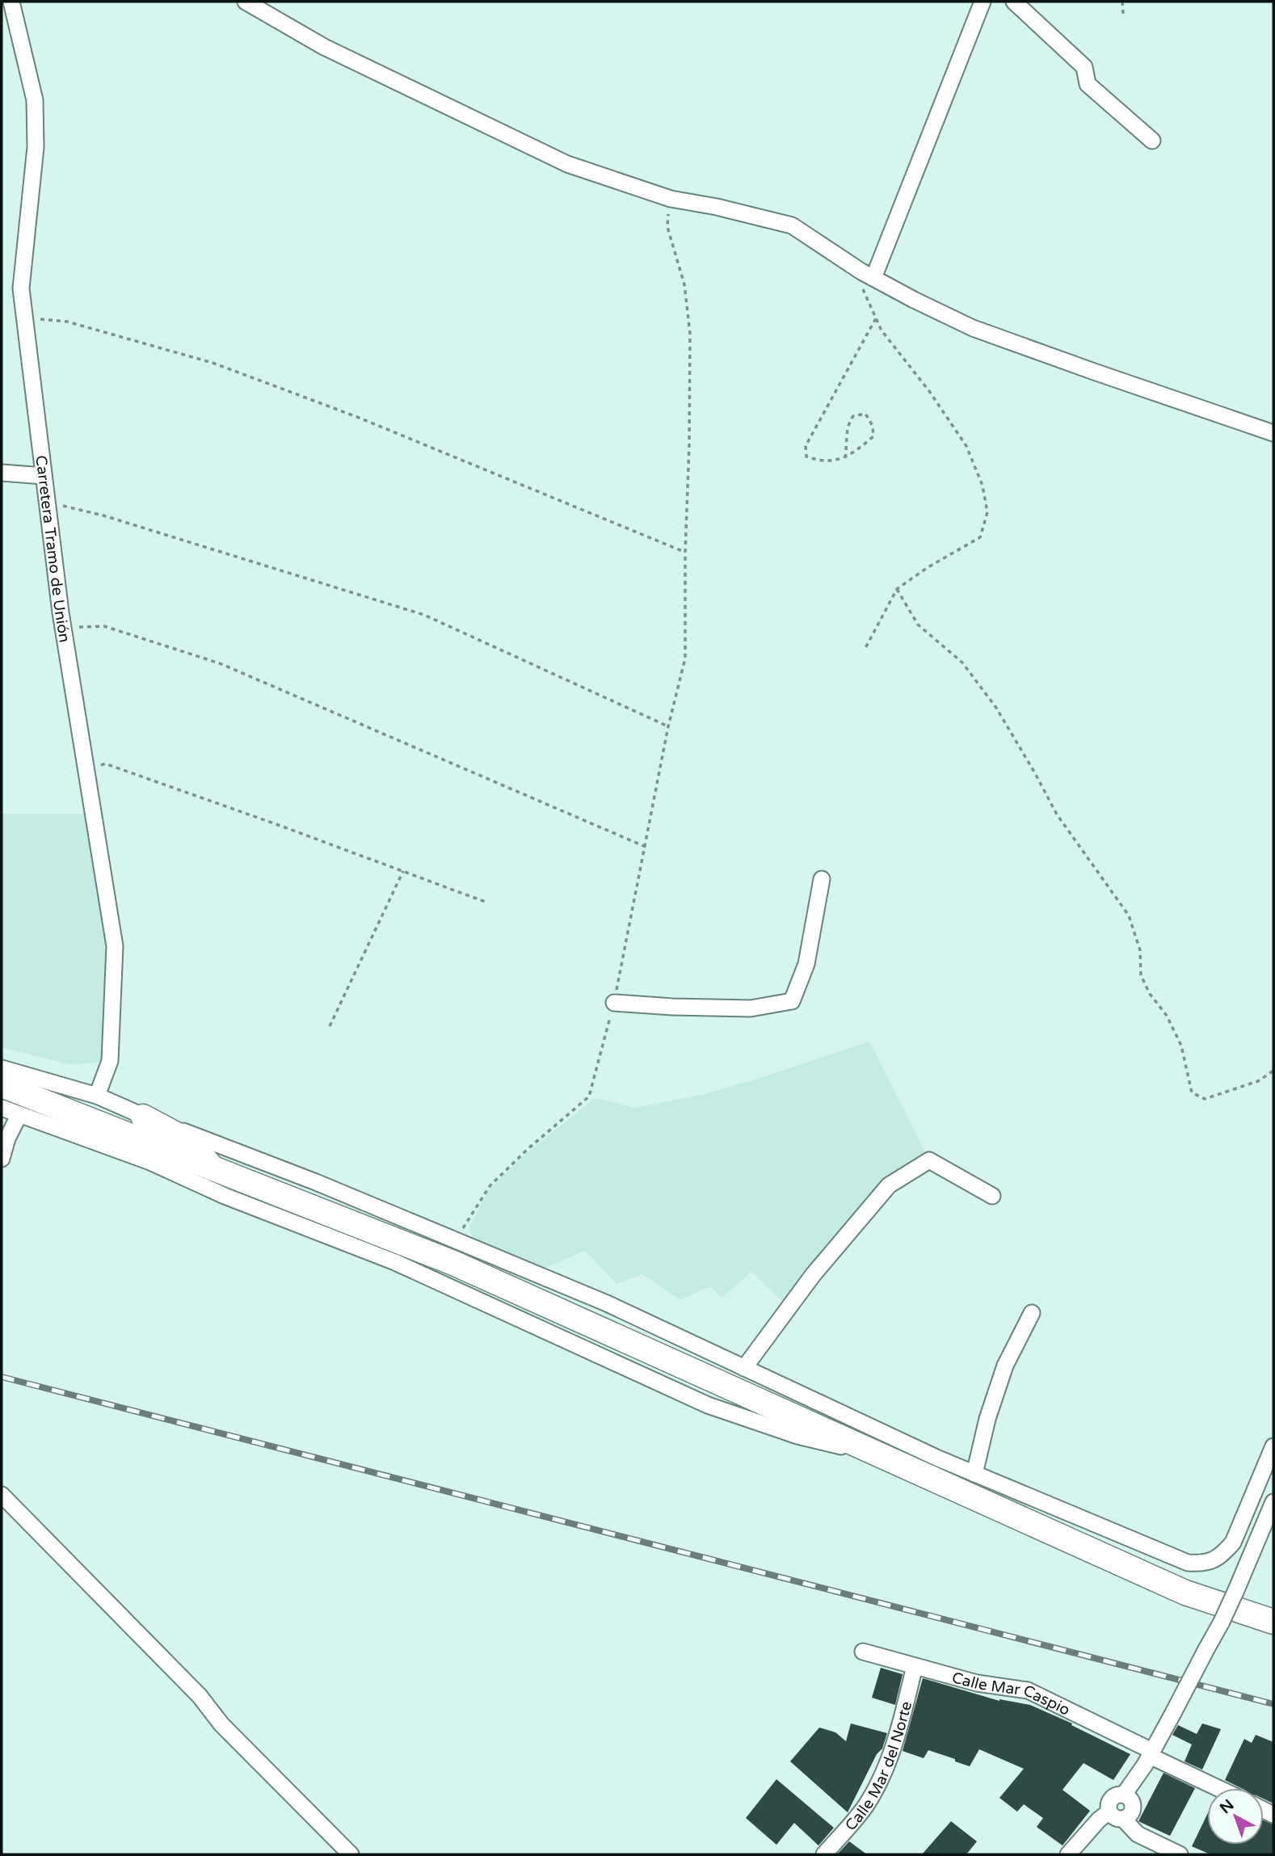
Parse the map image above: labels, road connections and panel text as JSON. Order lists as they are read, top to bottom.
{
  "streets": {
    "street": ["Carretera Tramo de Unión", "Calle Mar Caspio", "Calle Mar del Norte"]
  },
  "crossings": [
    ["Calle Mar Caspio", "Calle Mar del Norte"]
  ],
  "north": "top left"
}
